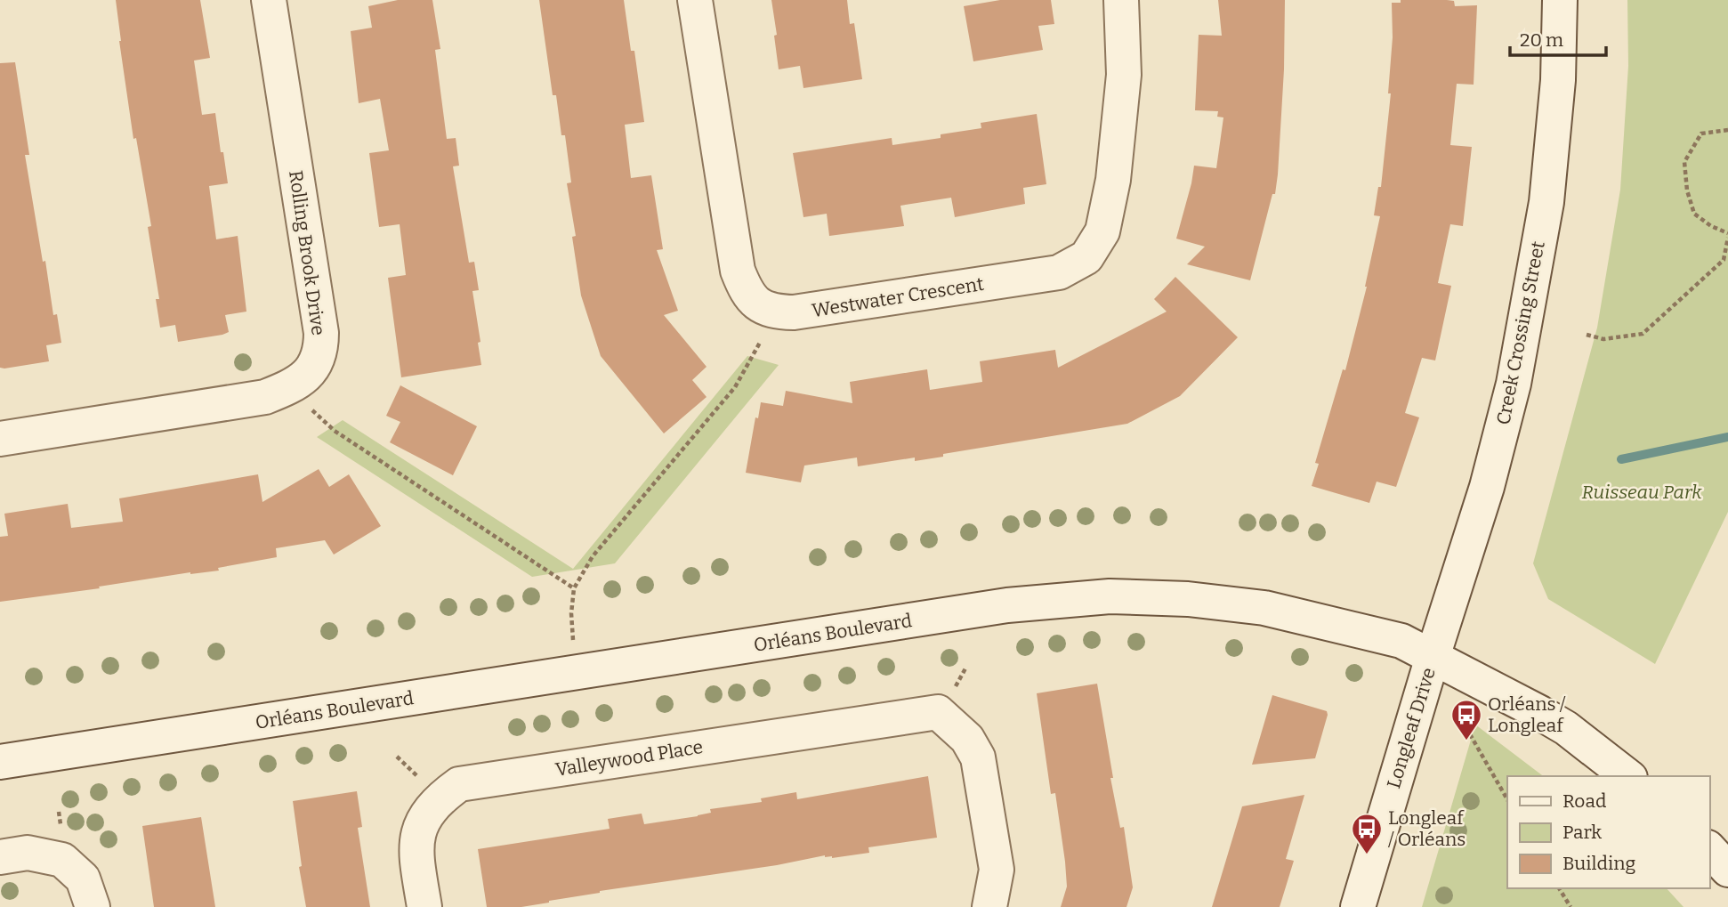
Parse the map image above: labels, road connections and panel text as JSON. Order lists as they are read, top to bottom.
{
  "streets": {
    "street": [
      "Rolling Brook Drive",
      "Westwater Crescent",
      "Creek Crossing Street",
      "Orléans Boulevard",
      "Longleaf Drive",
      "Valleywood Place"
    ]
  },
  "crossings": [
    ["Creek Crossing Street", "Orléans Boulevard"],
    ["Creek Crossing Street", "Longleaf Drive"],
    ["Orléans Boulevard", "Longleaf Drive"]
  ],
  "parks": ["Ruisseau Park"],
  "places": {
    "bus stop": ["Orléans / Longleaf", "Longleaf / Orléans"]
  },
  "legend": ["Road", "Park", "Building"],
  "scale_bar": "20 m"
}
